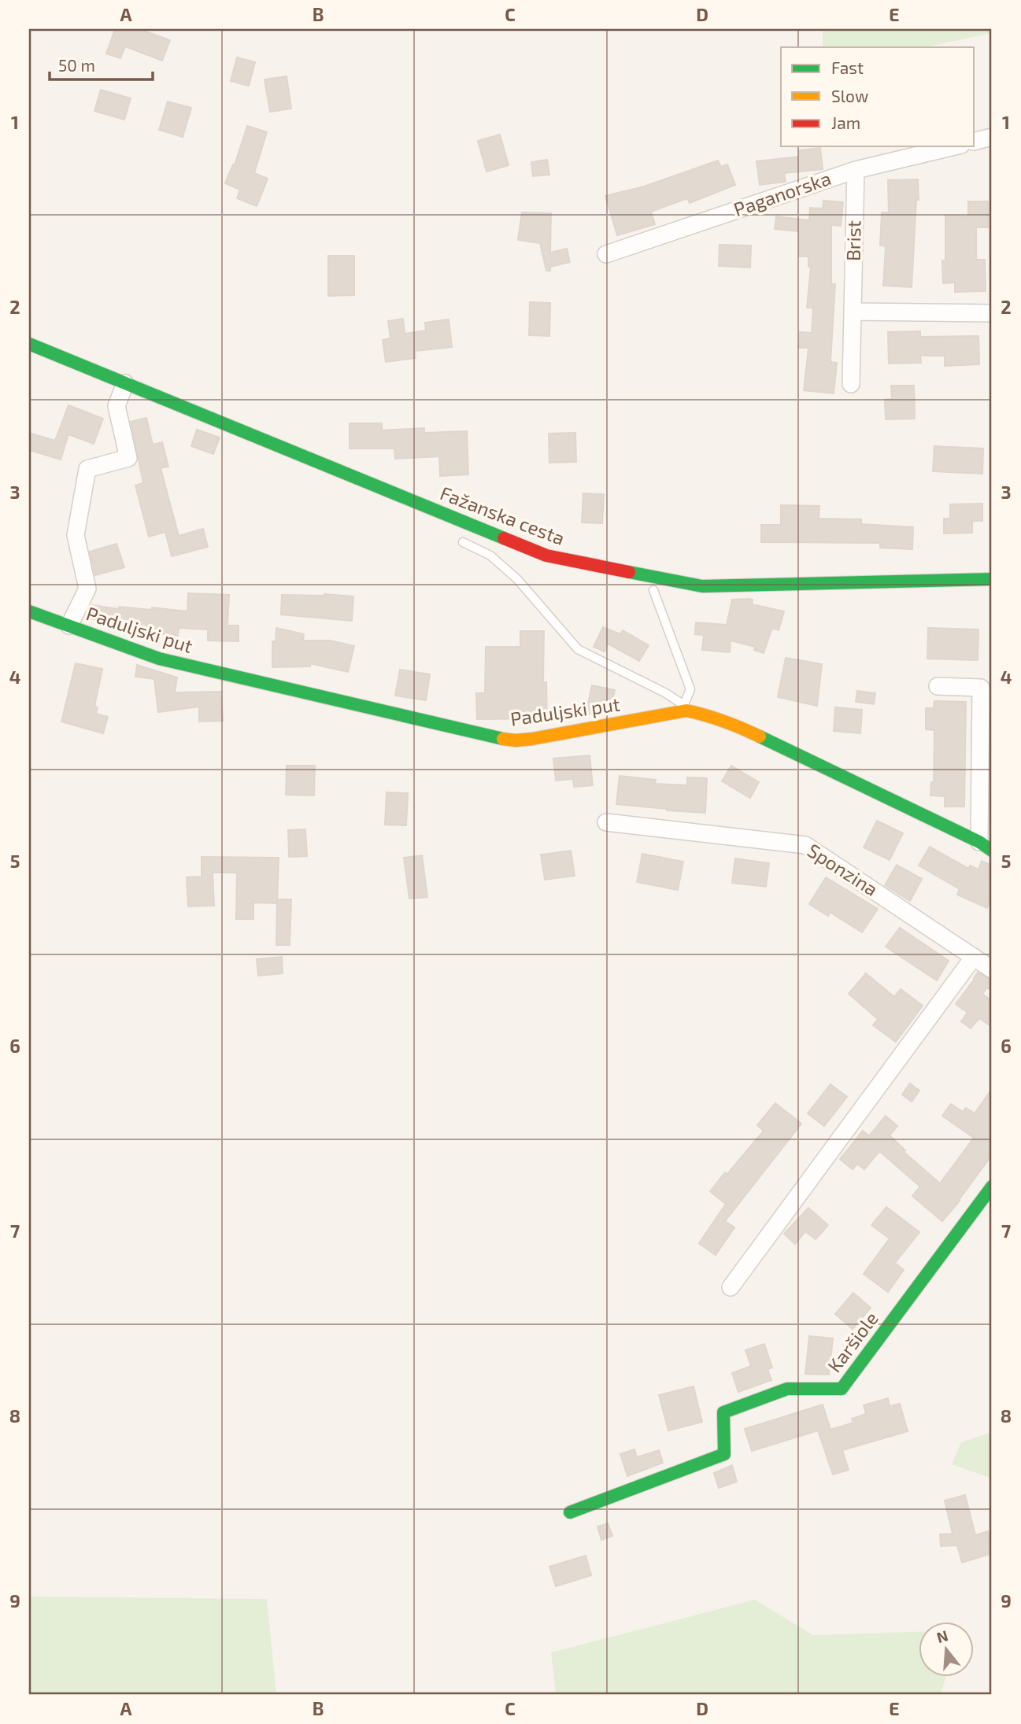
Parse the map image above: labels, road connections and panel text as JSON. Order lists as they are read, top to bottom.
{
  "streets": {
    "street": [
      "Paganorska",
      "Brist",
      "Fažanska cesta",
      "Paduljski put",
      "Sponzina",
      "Karšiole"
    ]
  },
  "crossings": [
    ["Paganorska", "Brist"]
  ],
  "legend": ["Fast", "Slow", "Jam"],
  "scale_bar": "50 m",
  "north": "top",
  "grid": {
    "columns": [
      "A",
      "B",
      "C",
      "D",
      "E"
    ],
    "rows": [
      "1",
      "2",
      "3",
      "4",
      "5",
      "6",
      "7",
      "8",
      "9"
    ]
  }
}
